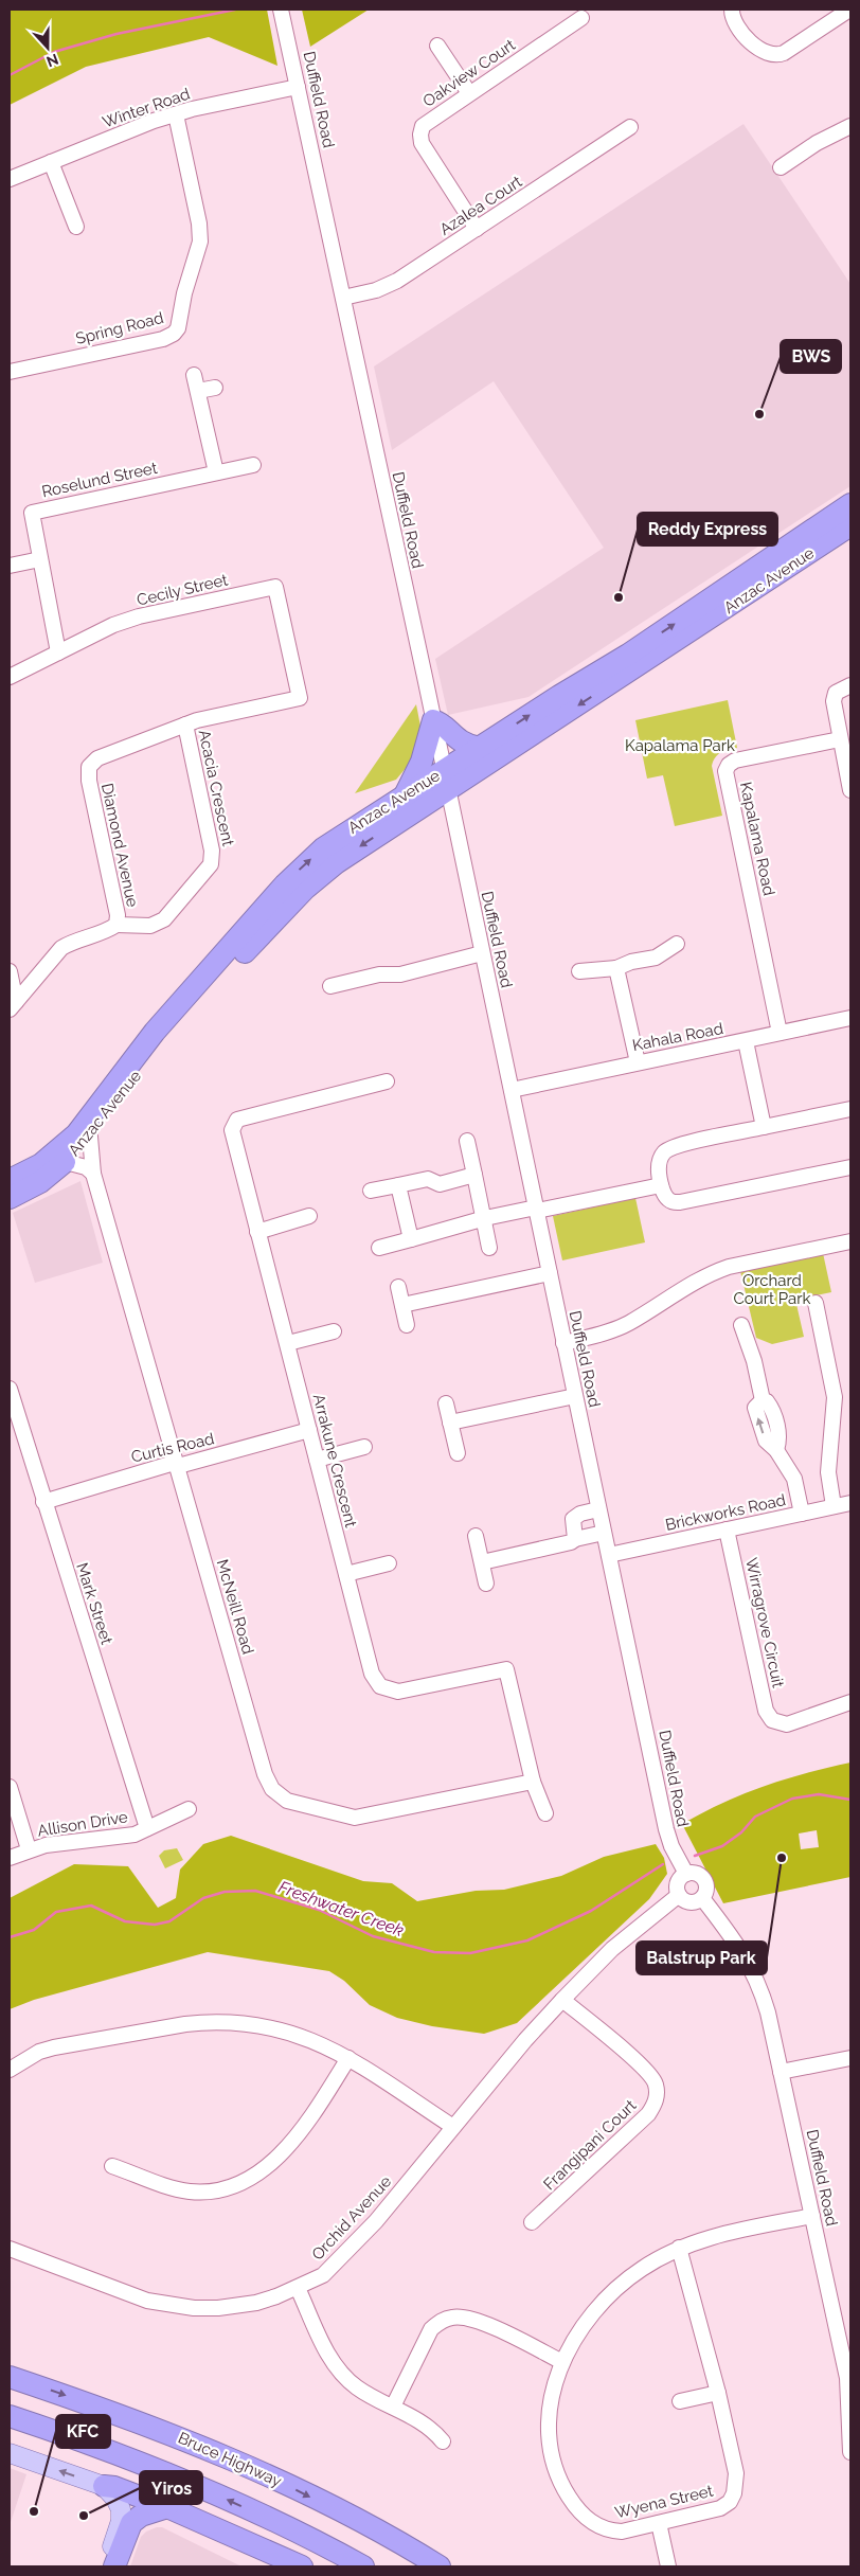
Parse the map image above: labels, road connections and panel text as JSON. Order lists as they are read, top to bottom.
{
  "streets": {
    "highway": ["Anzac Avenue", "Bruce Highway"],
    "street": [
      "Oakview Court",
      "Duffield Road",
      "Winter Road",
      "Azalea Court",
      "Spring Road",
      "Roselund Street",
      "Cecily Street",
      "Acacia Crescent",
      "Kapalama Road",
      "Diamond Avenue",
      "Kahala Road",
      "Curtis Road",
      "Arrakune Crescent",
      "Brickworks Road",
      "Mark Street",
      "McNeill Road",
      "Wirragrove Circuit",
      "Allison Drive",
      "Frangipani Court",
      "Orchid Avenue",
      "Wyena Street"
    ]
  },
  "crossings": [
    ["Oakview Court", "Azalea Court"],
    ["Duffield Road", "Winter Road"],
    ["Duffield Road", "Azalea Court"],
    ["Duffield Road", "Anzac Avenue"],
    ["Duffield Road", "Kahala Road"],
    ["Duffield Road", "Brickworks Road"],
    ["Duffield Road", "Orchid Avenue"],
    ["Duffield Road", "Wyena Street"],
    ["Winter Road", "Spring Road"],
    ["Roselund Street", "Cecily Street"],
    ["Anzac Avenue", "McNeill Road"],
    ["Cecily Street", "Diamond Avenue"],
    ["Acacia Crescent", "Diamond Avenue"],
    ["Kapalama Road", "Kahala Road"],
    ["Curtis Road", "Arrakune Crescent"],
    ["Curtis Road", "Mark Street"],
    ["Curtis Road", "McNeill Road"],
    ["Arrakune Crescent", "McNeill Road"],
    ["Brickworks Road", "Wirragrove Circuit"],
    ["Mark Street", "Allison Drive"],
    ["Frangipani Court", "Orchid Avenue"]
  ],
  "water": ["Freshwater Creek"],
  "parks": ["Kapalama Park", "Orchard Court Park"],
  "places": [
    "BWS",
    "Reddy Express",
    "Balstrup Park",
    "KFC",
    "Yiros"
  ],
  "north": "bottom"
}
